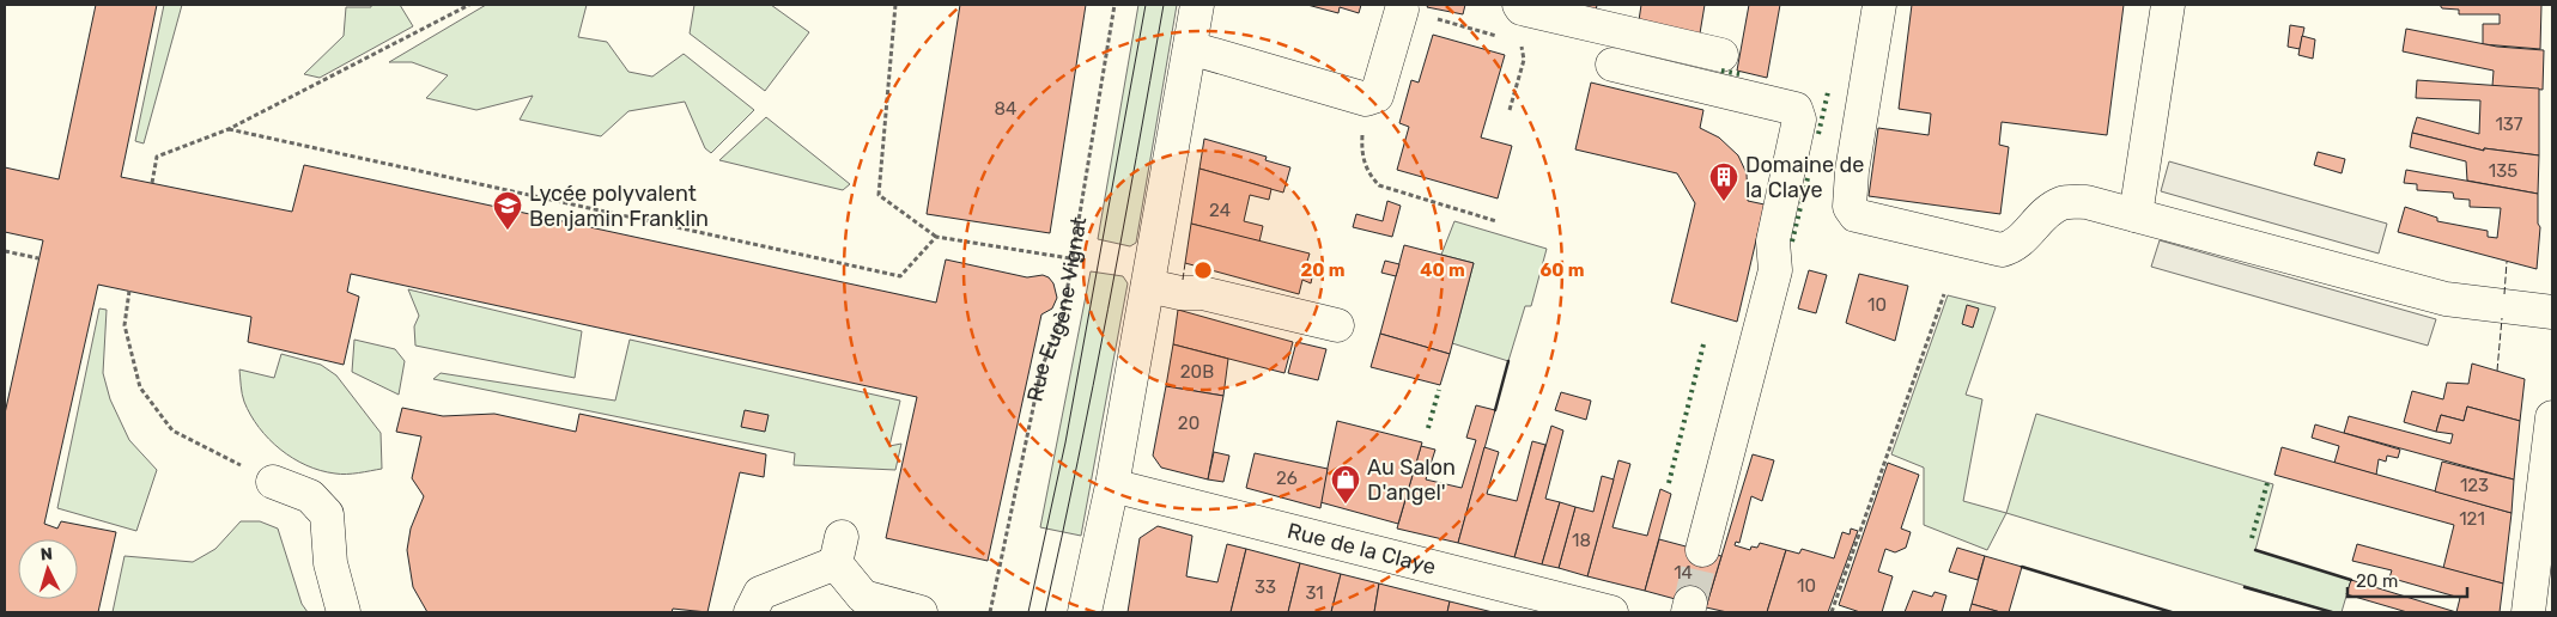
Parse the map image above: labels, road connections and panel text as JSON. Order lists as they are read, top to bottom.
{
  "streets": {
    "street": ["Rue de la Claye"],
    "path": ["Rue Eugène Vignat"]
  },
  "places": {
    "building": ["Domaine de la Claye"],
    "school or university": ["Lycée polyvalent Benjamin Franklin"],
    "shop": ["Au Salon D'angel'"]
  },
  "house_numbers": [
    "84",
    "137",
    "135",
    "24",
    "10",
    "20B",
    "20",
    "26",
    "123",
    "121",
    "18",
    "14",
    "10",
    "33",
    "31"
  ],
  "scale_bar": "20 m",
  "north": "top",
  "rings": ["20 m", "40 m", "60 m"]
}
